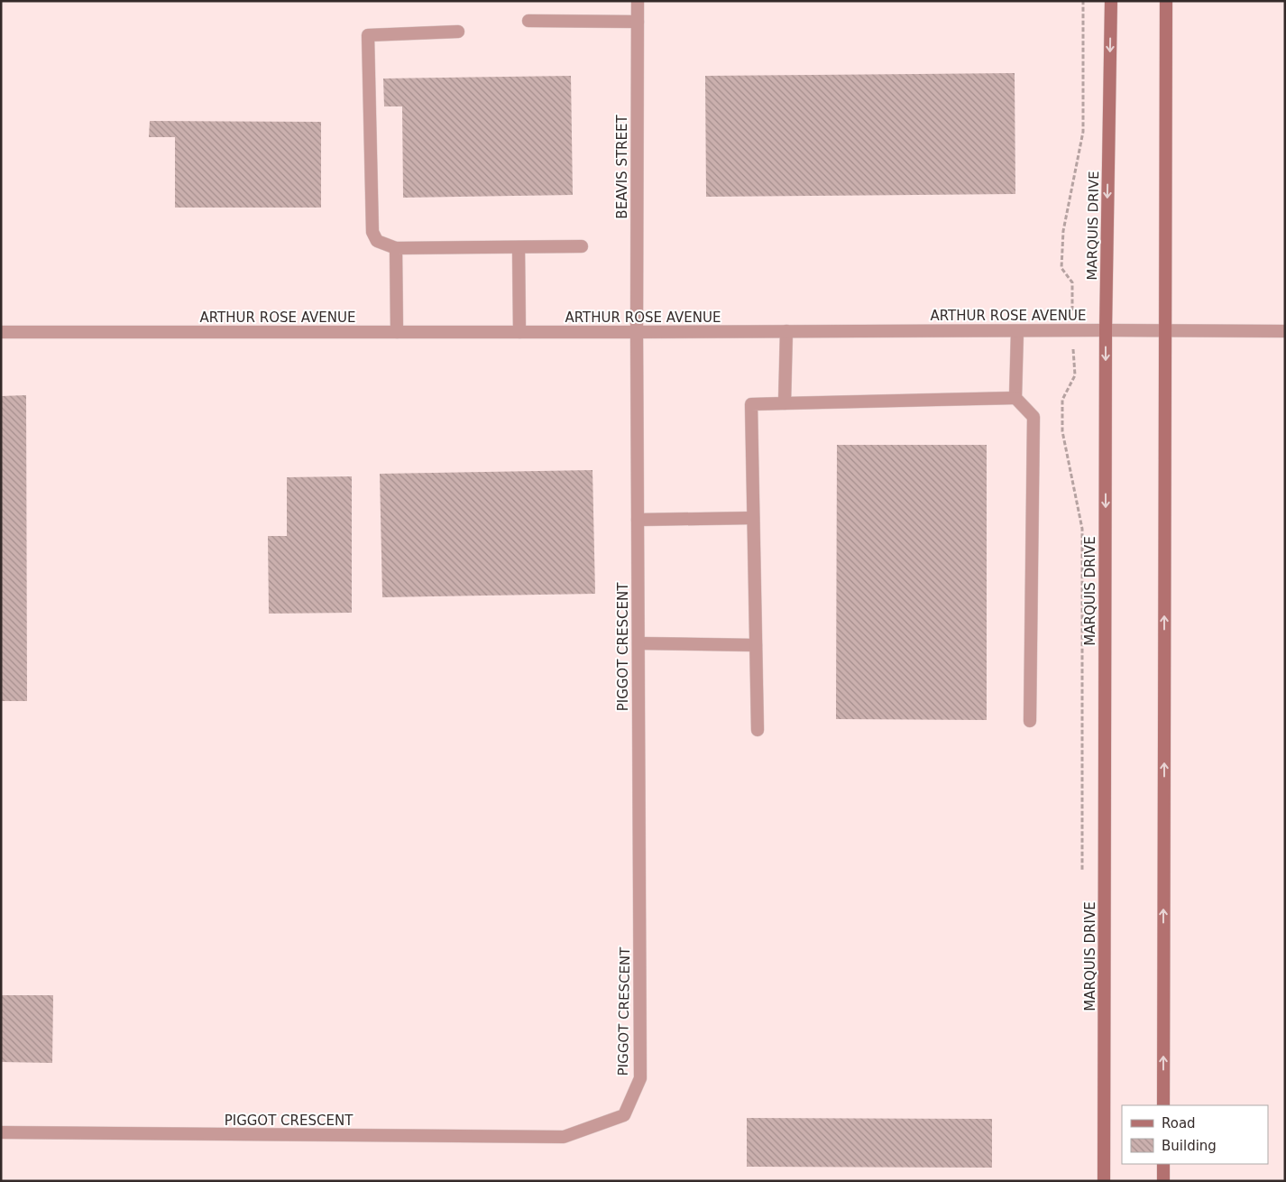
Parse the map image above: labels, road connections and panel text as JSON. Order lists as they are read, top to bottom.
{
  "streets": {
    "main road": ["MARQUIS DRIVE"],
    "street": ["BEAVIS STREET", "ARTHUR ROSE AVENUE", "PIGGOT CRESCENT"]
  },
  "crossings": [
    ["BEAVIS STREET", "ARTHUR ROSE AVENUE"],
    ["BEAVIS STREET", "PIGGOT CRESCENT"],
    ["MARQUIS DRIVE", "ARTHUR ROSE AVENUE"],
    ["ARTHUR ROSE AVENUE", "PIGGOT CRESCENT"]
  ],
  "legend": ["Road", "Building"]
}
